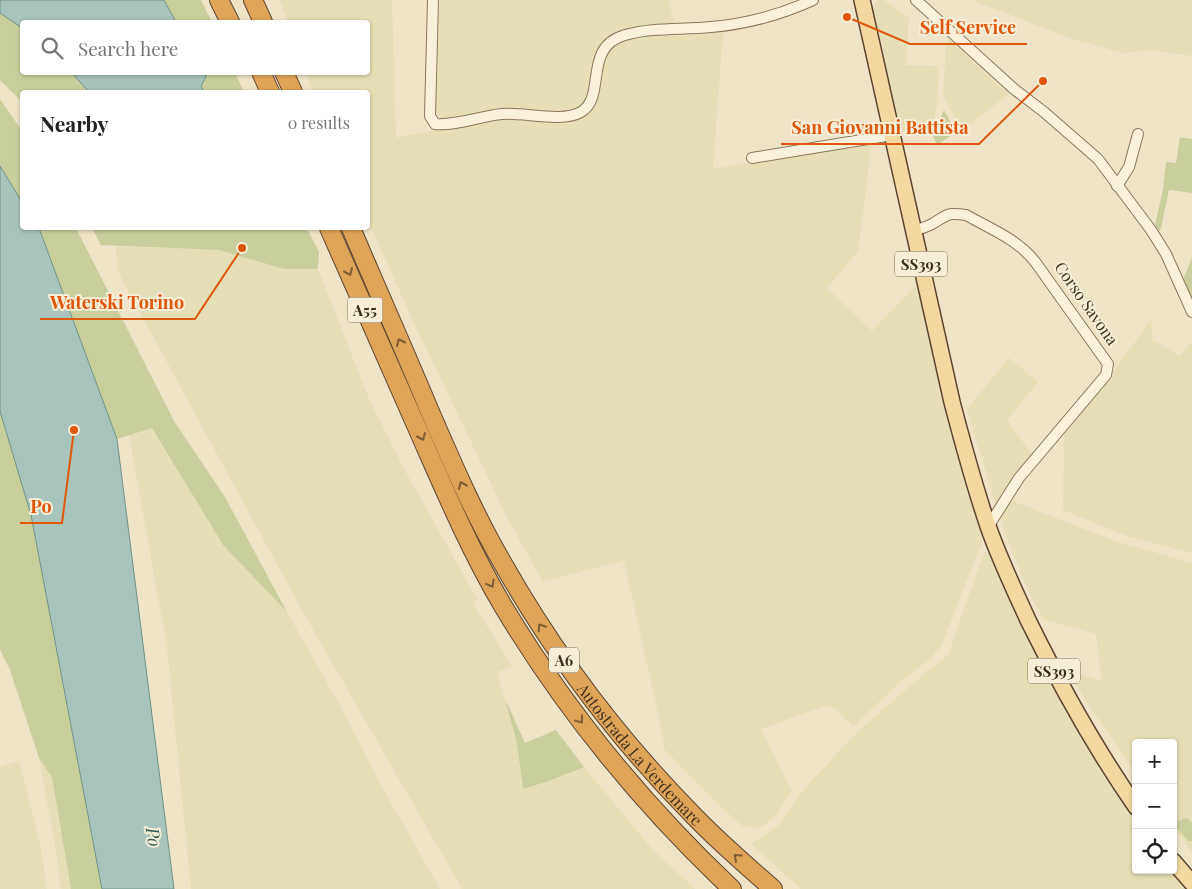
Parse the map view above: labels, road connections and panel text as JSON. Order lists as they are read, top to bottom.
{
  "streets": {
    "highway": ["A55", "A6", "Autostrada La Verdemare"],
    "main road": ["SS393"],
    "street": ["Corso Savona"]
  },
  "crossings": [
    ["SS393", "Corso Savona"],
    ["A55", "Autostrada La Verdemare"]
  ],
  "water": ["Po"],
  "places": [
    "Self Service",
    "San Giovanni Battista",
    "Waterski Torino",
    "Po"
  ],
  "page": {
    "search": "Search here",
    "heading": ["Nearby", "0 results"],
    "map_buttons": ["+", "−"]
  }
}
